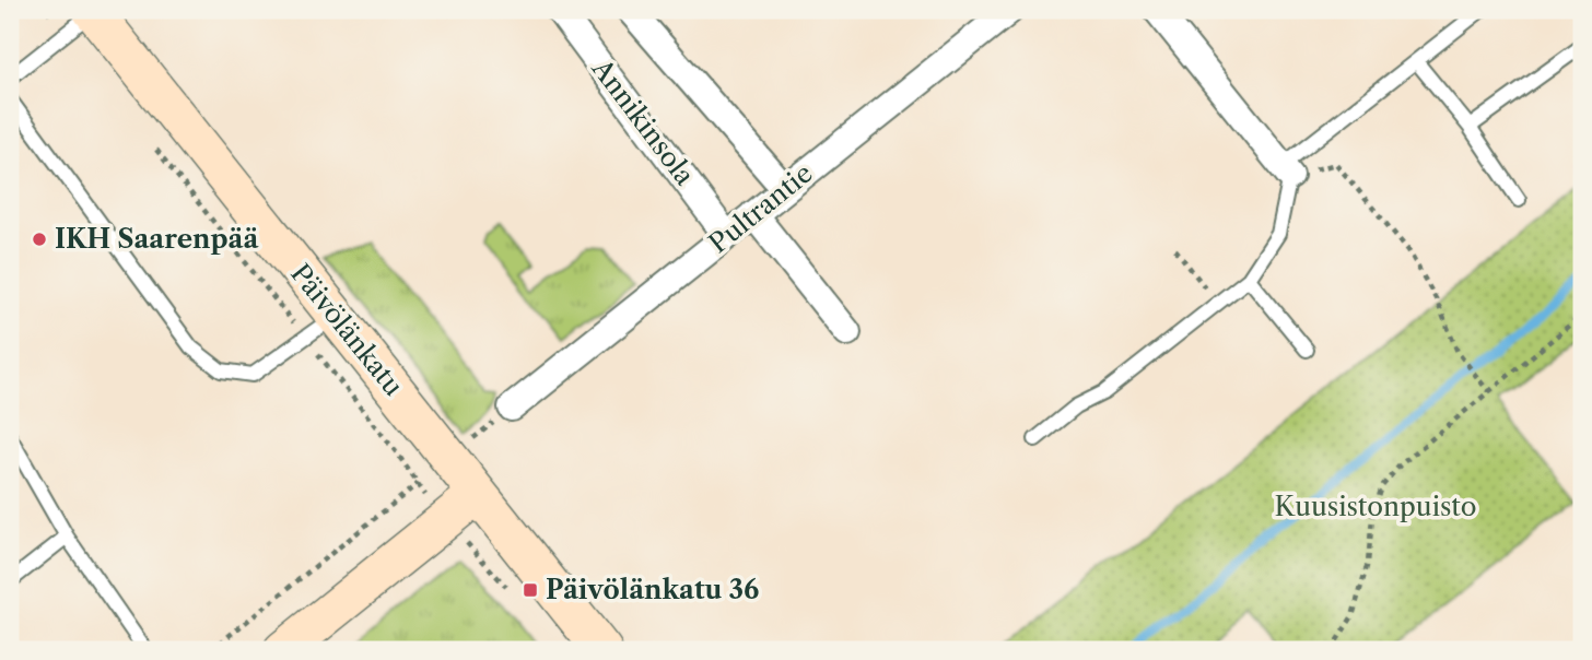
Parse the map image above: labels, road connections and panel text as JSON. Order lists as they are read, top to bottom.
{
  "streets": {
    "street": ["Annikinsola", "Pultrantie", "Päivölänkatu"]
  },
  "crossings": [
    ["Annikinsola", "Pultrantie"]
  ],
  "parks": ["Kuusistonpuisto"],
  "places": {
    "other": ["IKH Saarenpää"],
    "transit": ["Päivölänkatu 36"]
  }
}
